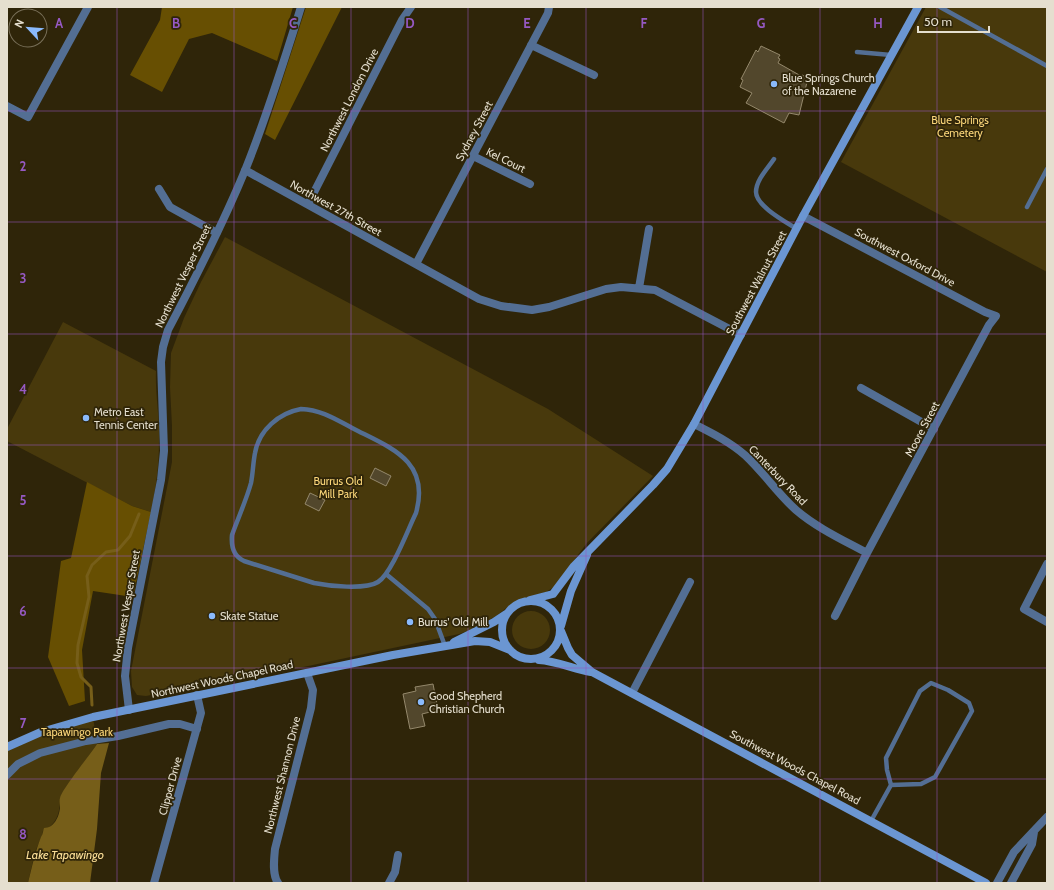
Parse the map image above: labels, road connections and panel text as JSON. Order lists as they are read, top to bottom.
{
  "streets": {
    "main road": ["Southwest Walnut Street", "Northwest Woods Chapel Road", "Southwest Woods Chapel Road"],
    "street": [
      "Northwest London Drive",
      "Sydney Street",
      "Kel Court",
      "Northwest 27th Street",
      "Southwest Oxford Drive",
      "Northwest Vesper Street",
      "Moore Street",
      "Canterbury Road",
      "Northwest Shannon Drive",
      "Clipper Drive"
    ]
  },
  "crossings": [
    ["Northwest London Drive", "Northwest 27th Street"],
    ["Sydney Street", "Kel Court"],
    ["Sydney Street", "Northwest 27th Street"],
    ["Northwest 27th Street", "Northwest Vesper Street"],
    ["Northwest 27th Street", "Southwest Walnut Street"],
    ["Southwest Oxford Drive", "Southwest Walnut Street"],
    ["Southwest Oxford Drive", "Moore Street"],
    ["Northwest Vesper Street", "Northwest Woods Chapel Road"],
    ["Southwest Walnut Street", "Canterbury Road"],
    ["Southwest Walnut Street", "Northwest Woods Chapel Road"],
    ["Southwest Walnut Street", "Southwest Woods Chapel Road"],
    ["Moore Street", "Canterbury Road"],
    ["Northwest Woods Chapel Road", "Southwest Woods Chapel Road"],
    ["Northwest Woods Chapel Road", "Northwest Shannon Drive"],
    ["Northwest Woods Chapel Road", "Clipper Drive"]
  ],
  "water": ["Lake Tapawingo"],
  "parks": ["Blue Springs Cemetery", "Burrus Old Mill Park", "Tapawingo Park"],
  "places": [
    "Blue Springs Church of the Nazarene",
    "Metro East Tennis Center",
    "Skate Statue",
    "Burrus' Old Mill",
    "Good Shepherd Christian Church"
  ],
  "scale_bar": "50 m",
  "north": "top left",
  "grid": {
    "columns": [
      "A",
      "B",
      "C",
      "D",
      "E",
      "F",
      "G",
      "H"
    ],
    "rows": [
      "2",
      "3",
      "4",
      "5",
      "6",
      "7",
      "8"
    ]
  }
}
